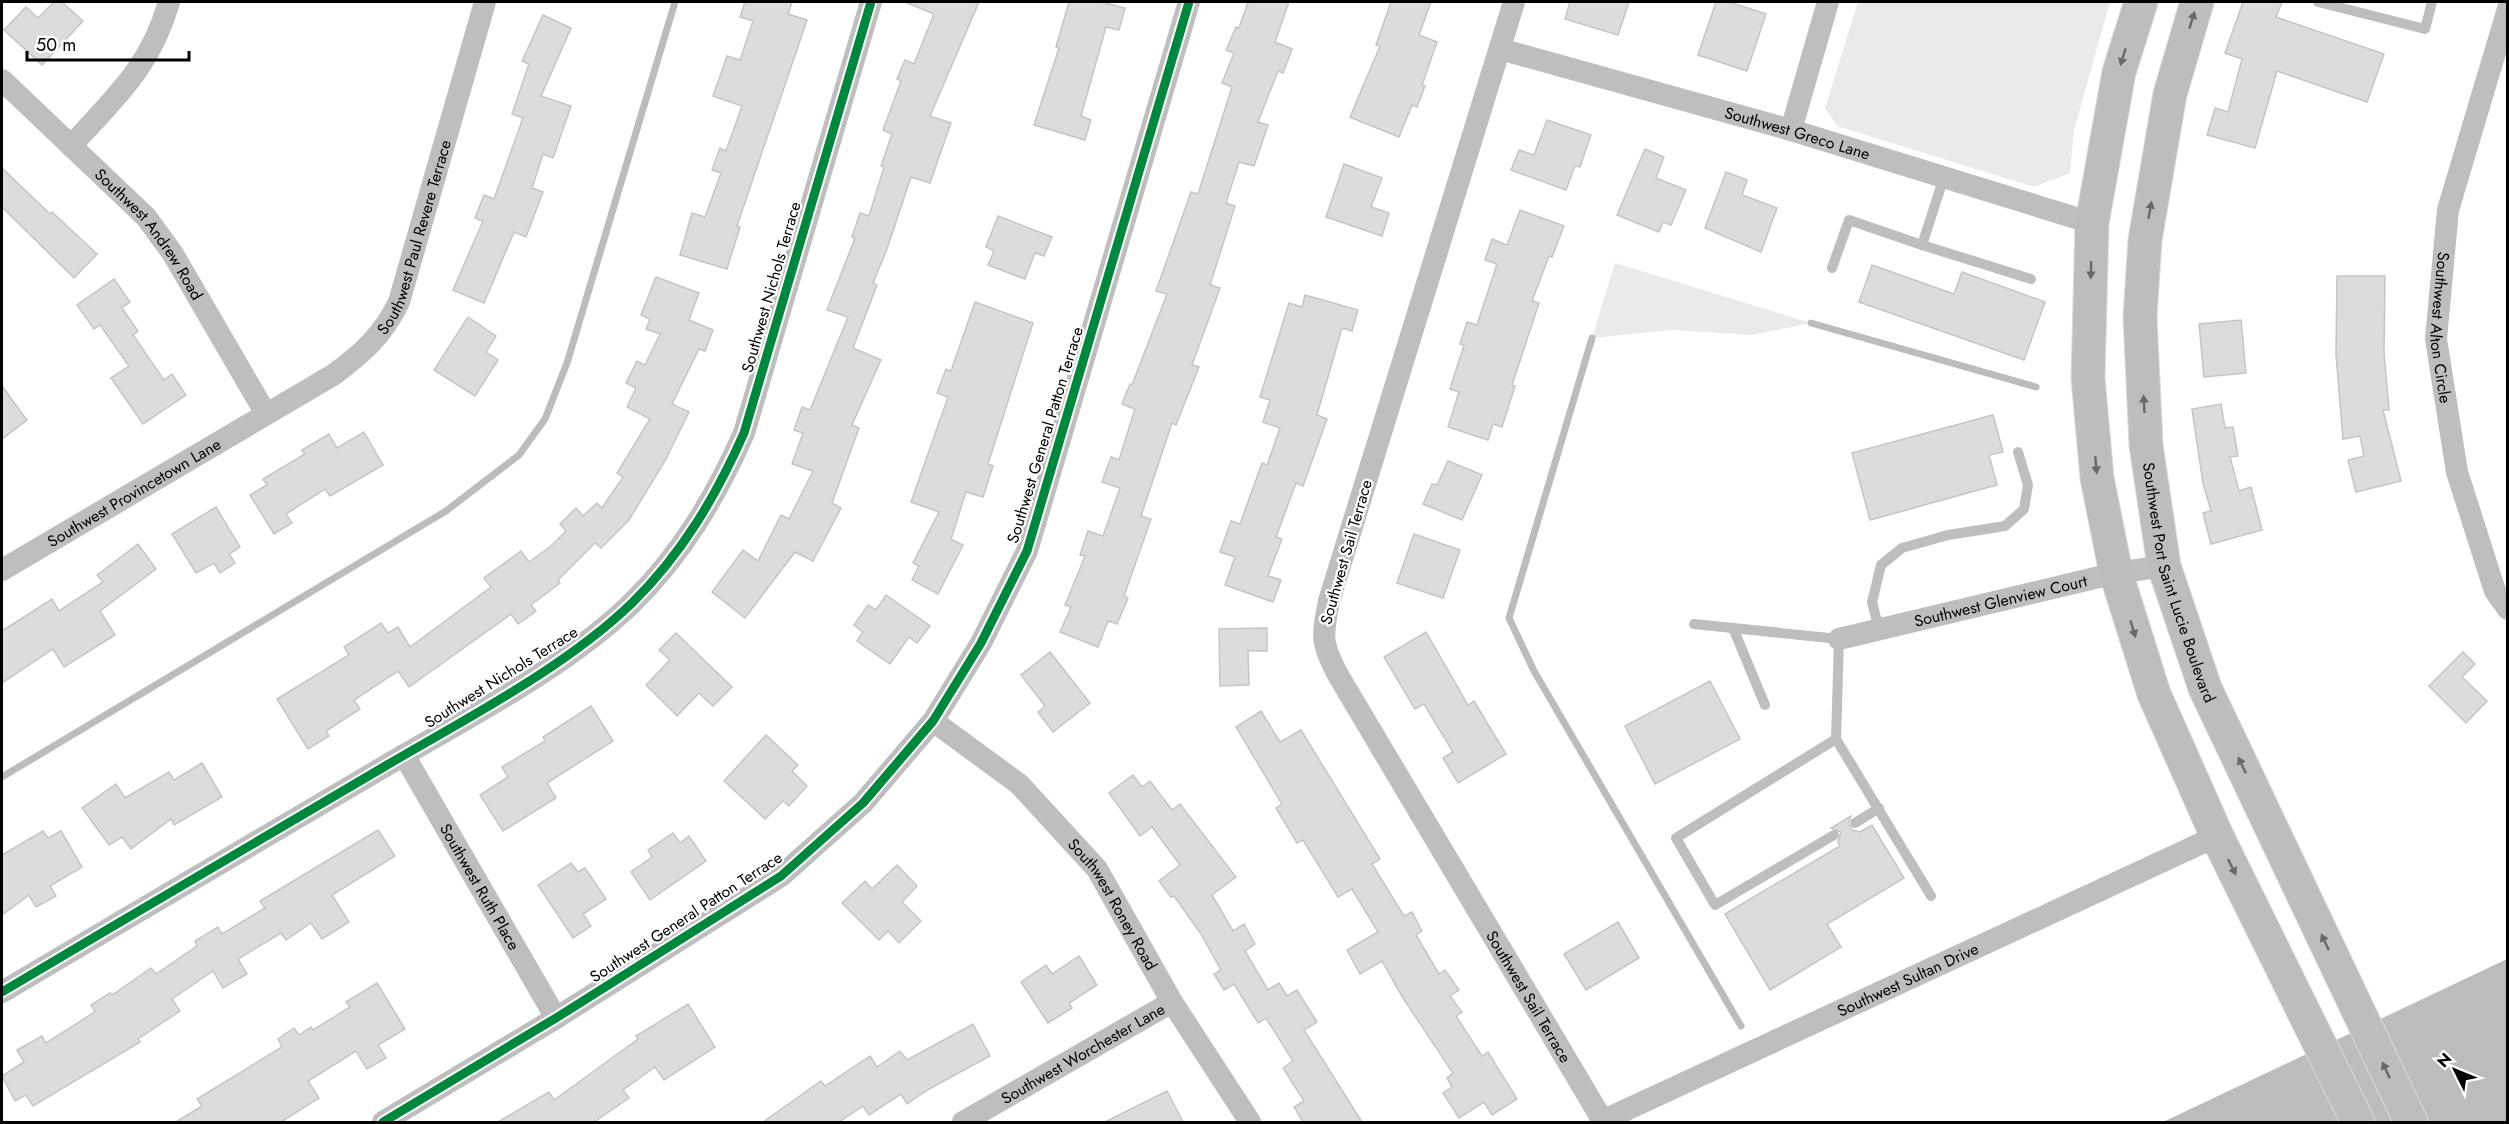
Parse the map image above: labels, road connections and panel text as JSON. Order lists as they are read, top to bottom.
{
  "streets": {
    "main road": ["Southwest Port Saint Lucie Boulevard"],
    "street": [
      "Southwest Greco Lane",
      "Southwest Paul Revere Terrace",
      "Southwest Andrew Road",
      "Southwest Nichols Terrace",
      "Southwest Alton Circle",
      "Southwest General Patton Terrace",
      "Southwest Provincetown Lane",
      "Southwest Sail Terrace",
      "Southwest Glenview Court",
      "Southwest Ruth Place",
      "Southwest Roney Road",
      "Southwest Sultan Drive",
      "Southwest Worchester Lane"
    ]
  },
  "crossings": [
    ["Southwest Greco Lane", "Southwest Sail Terrace"],
    ["Southwest Paul Revere Terrace", "Southwest Andrew Road"],
    ["Southwest Paul Revere Terrace", "Southwest Provincetown Lane"],
    ["Southwest Andrew Road", "Southwest Provincetown Lane"],
    ["Southwest Nichols Terrace", "Southwest Ruth Place"],
    ["Southwest General Patton Terrace", "Southwest Ruth Place"],
    ["Southwest General Patton Terrace", "Southwest Roney Road"],
    ["Southwest Sail Terrace", "Southwest Sultan Drive"],
    ["Southwest Port Saint Lucie Boulevard", "Southwest Glenview Court"],
    ["Southwest Roney Road", "Southwest Worchester Lane"]
  ],
  "scale_bar": "50 m",
  "north": "top left"
}
